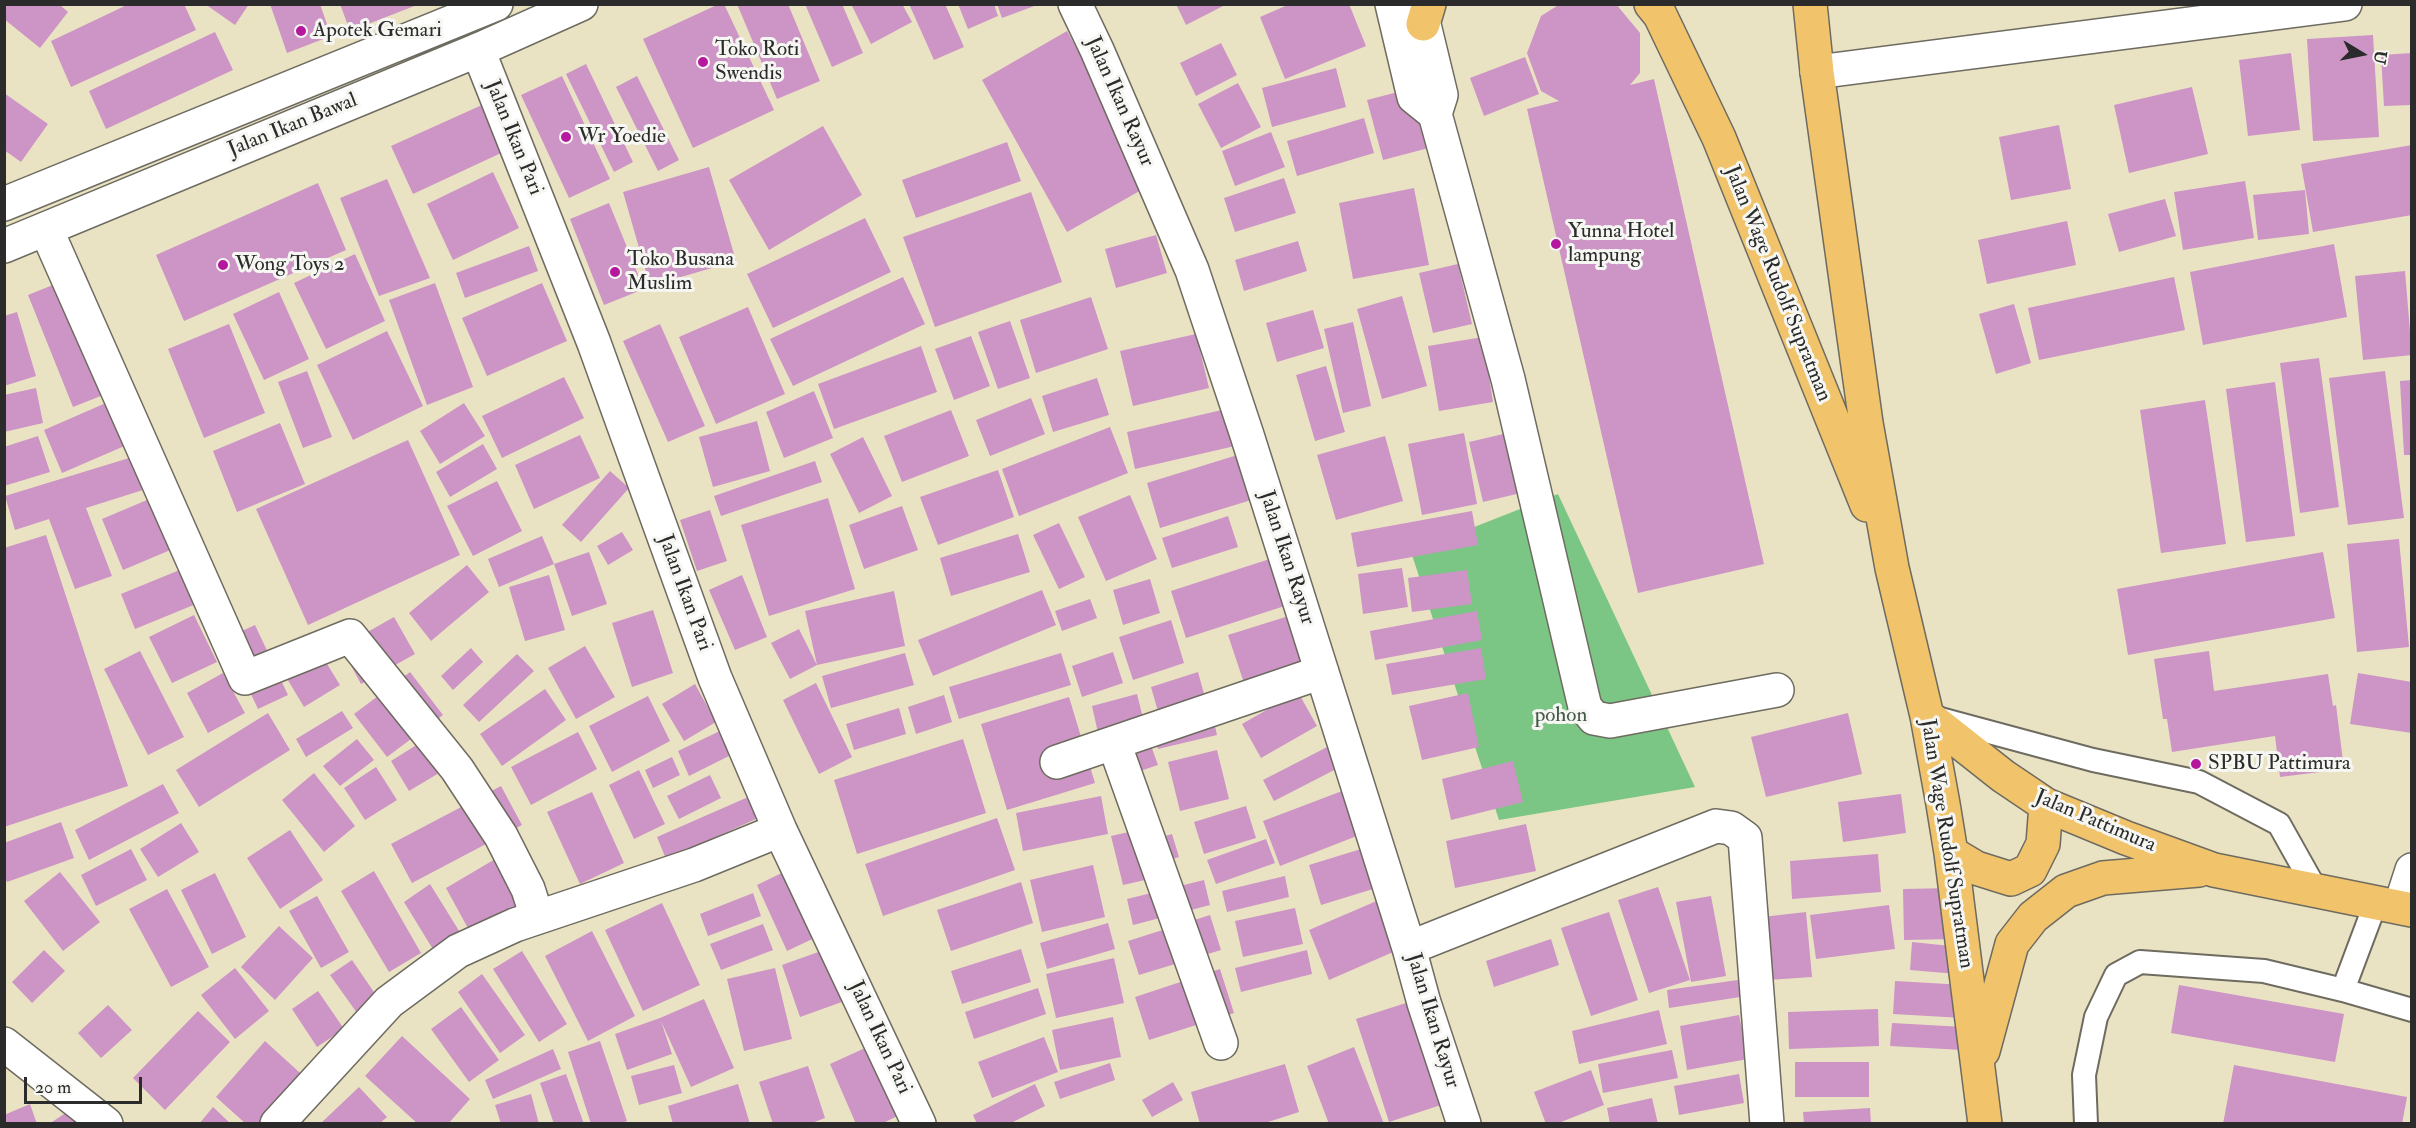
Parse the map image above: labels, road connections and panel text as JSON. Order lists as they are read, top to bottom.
{
  "streets": {
    "main road": ["Jalan Wage Rudolf Supratman", "Jalan Pattimura"],
    "street": ["Jalan Ikan Rayur", "Jalan Ikan Bawal", "Jalan Ikan Pari"]
  },
  "crossings": [
    ["Jalan Ikan Bawal", "Jalan Ikan Pari"],
    ["Jalan Wage Rudolf Supratman", "Jalan Pattimura"]
  ],
  "parks": ["pohon"],
  "places": [
    "Apotek Gemari",
    "Toko Roti Swendis",
    "Wr Yoedie",
    "Yunna Hotel lampung",
    "Wong Toys 2",
    "Toko Busana Muslim",
    "SPBU Pattimura"
  ],
  "scale_bar": "20 m",
  "north": "right"
}
